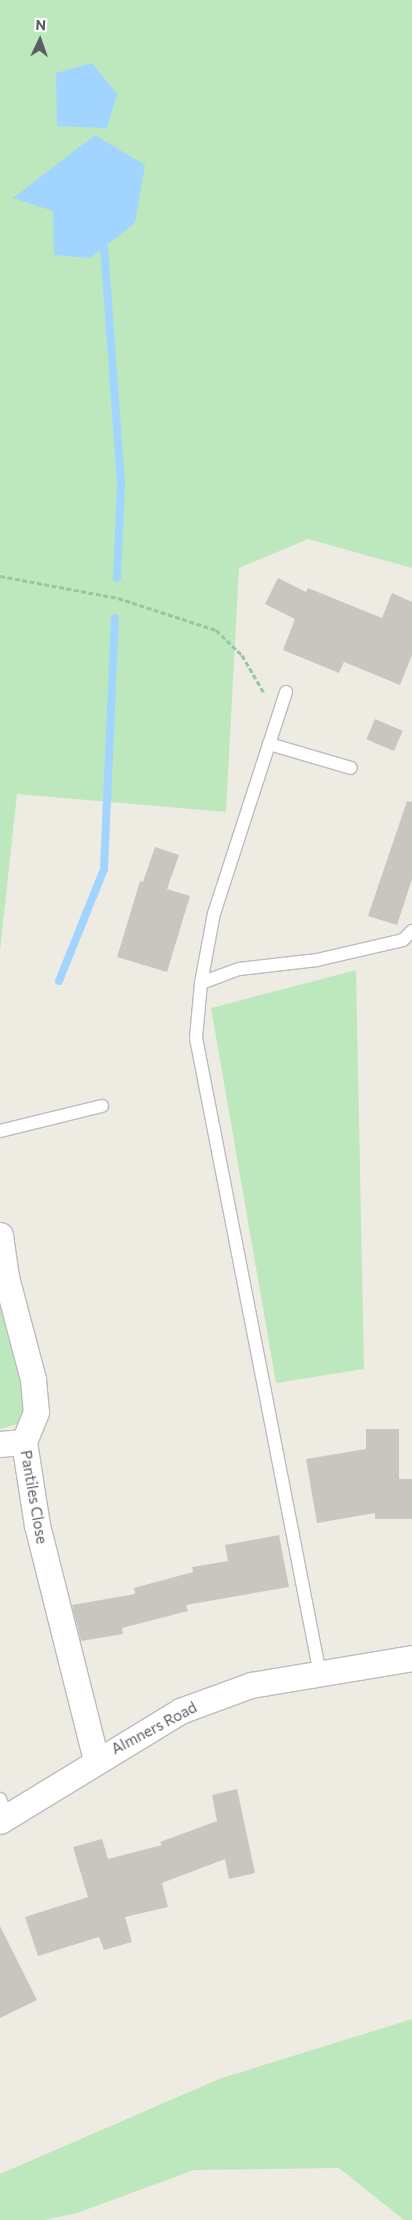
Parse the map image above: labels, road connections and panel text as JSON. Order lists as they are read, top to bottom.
{
  "streets": {
    "street": ["Pantiles Close", "Almners Road"]
  },
  "crossings": [
    ["Pantiles Close", "Almners Road"]
  ],
  "north": "top"
}
